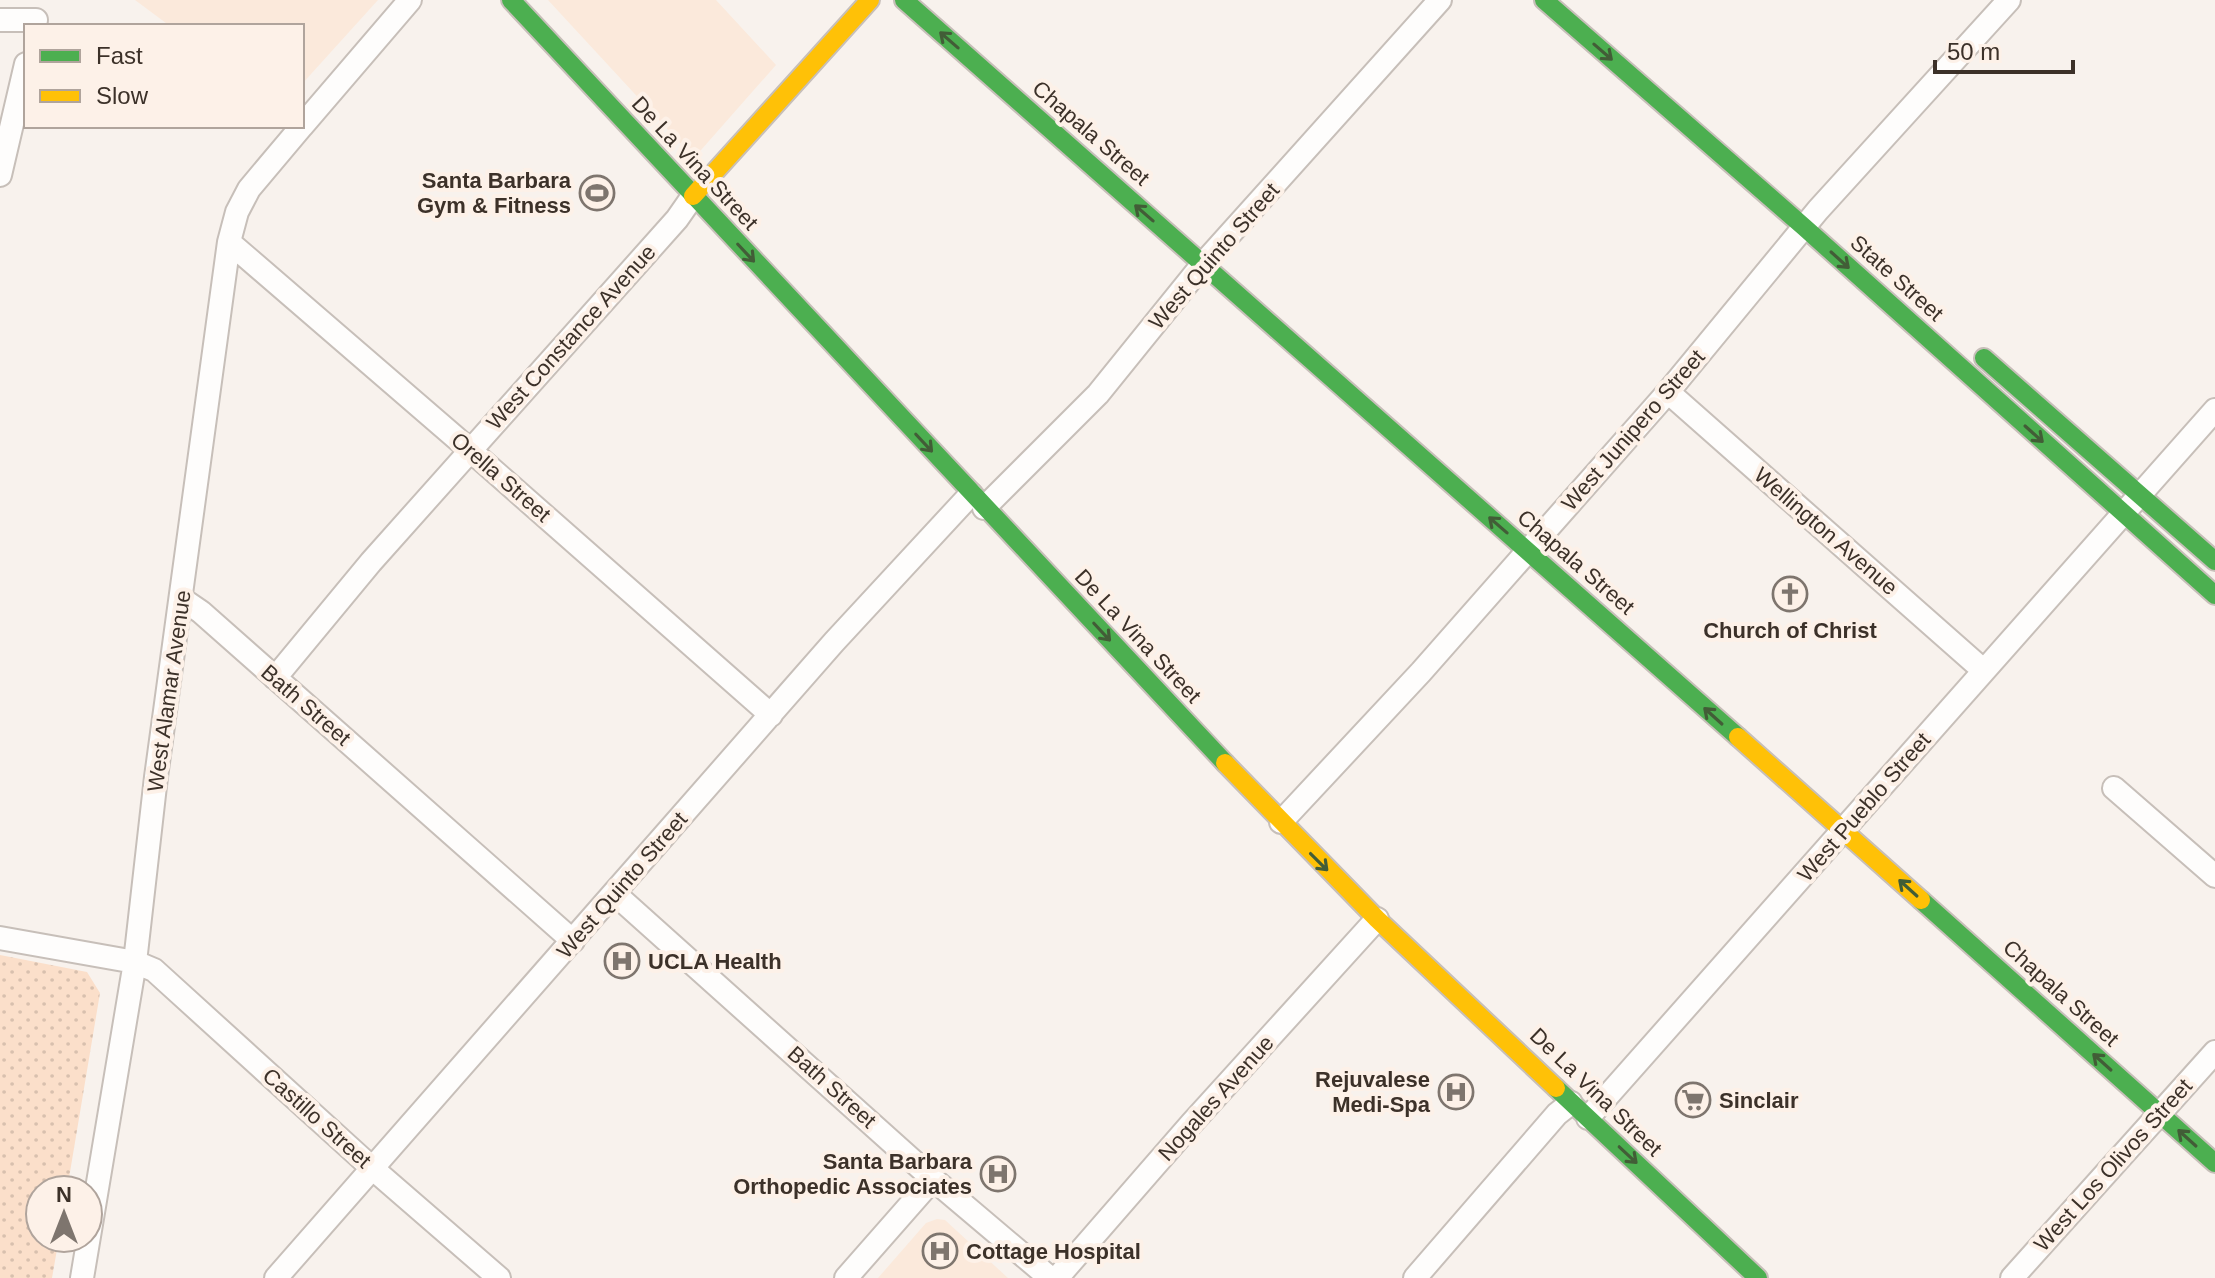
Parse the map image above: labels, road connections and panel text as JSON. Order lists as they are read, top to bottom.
{
  "streets": {
    "street": [
      "Chapala Street",
      "De La Vina Street",
      "West Quinto Street",
      "State Street",
      "West Constance Avenue",
      "West Junipero Street",
      "Orella Street",
      "Wellington Avenue",
      "West Alamar Avenue",
      "Bath Street",
      "West Pueblo Street",
      "Nogales Avenue",
      "Castillo Street",
      "West Los Olivos Street"
    ]
  },
  "crossings": [
    ["Chapala Street", "West Quinto Street"],
    ["Chapala Street", "West Junipero Street"],
    ["Chapala Street", "West Pueblo Street"],
    ["Chapala Street", "West Los Olivos Street"],
    ["De La Vina Street", "West Quinto Street"],
    ["De La Vina Street", "West Constance Avenue"],
    ["De La Vina Street", "West Junipero Street"],
    ["De La Vina Street", "West Pueblo Street"],
    ["De La Vina Street", "Nogales Avenue"],
    ["West Quinto Street", "Orella Street"],
    ["West Quinto Street", "Bath Street"],
    ["West Quinto Street", "Castillo Street"],
    ["State Street", "West Junipero Street"],
    ["State Street", "West Pueblo Street"],
    ["West Constance Avenue", "Orella Street"],
    ["West Constance Avenue", "Bath Street"],
    ["West Junipero Street", "Wellington Avenue"],
    ["Orella Street", "West Alamar Avenue"],
    ["Wellington Avenue", "West Pueblo Street"],
    ["West Alamar Avenue", "Bath Street"],
    ["West Alamar Avenue", "Castillo Street"]
  ],
  "one_way": ["Chapala Street", "De La Vina Street", "State Street"],
  "places": {
    "sports": ["Santa Barbara Gym & Fitness"],
    "church": ["Church of Christ"],
    "hospital": [
      "UCLA Health",
      "Rejuvalese Medi-Spa",
      "Santa Barbara Orthopedic Associates",
      "Cottage Hospital"
    ],
    "supermarket": ["Sinclair"]
  },
  "legend": ["Fast", "Slow"],
  "scale_bar": "50 m",
  "north": "top"
}
